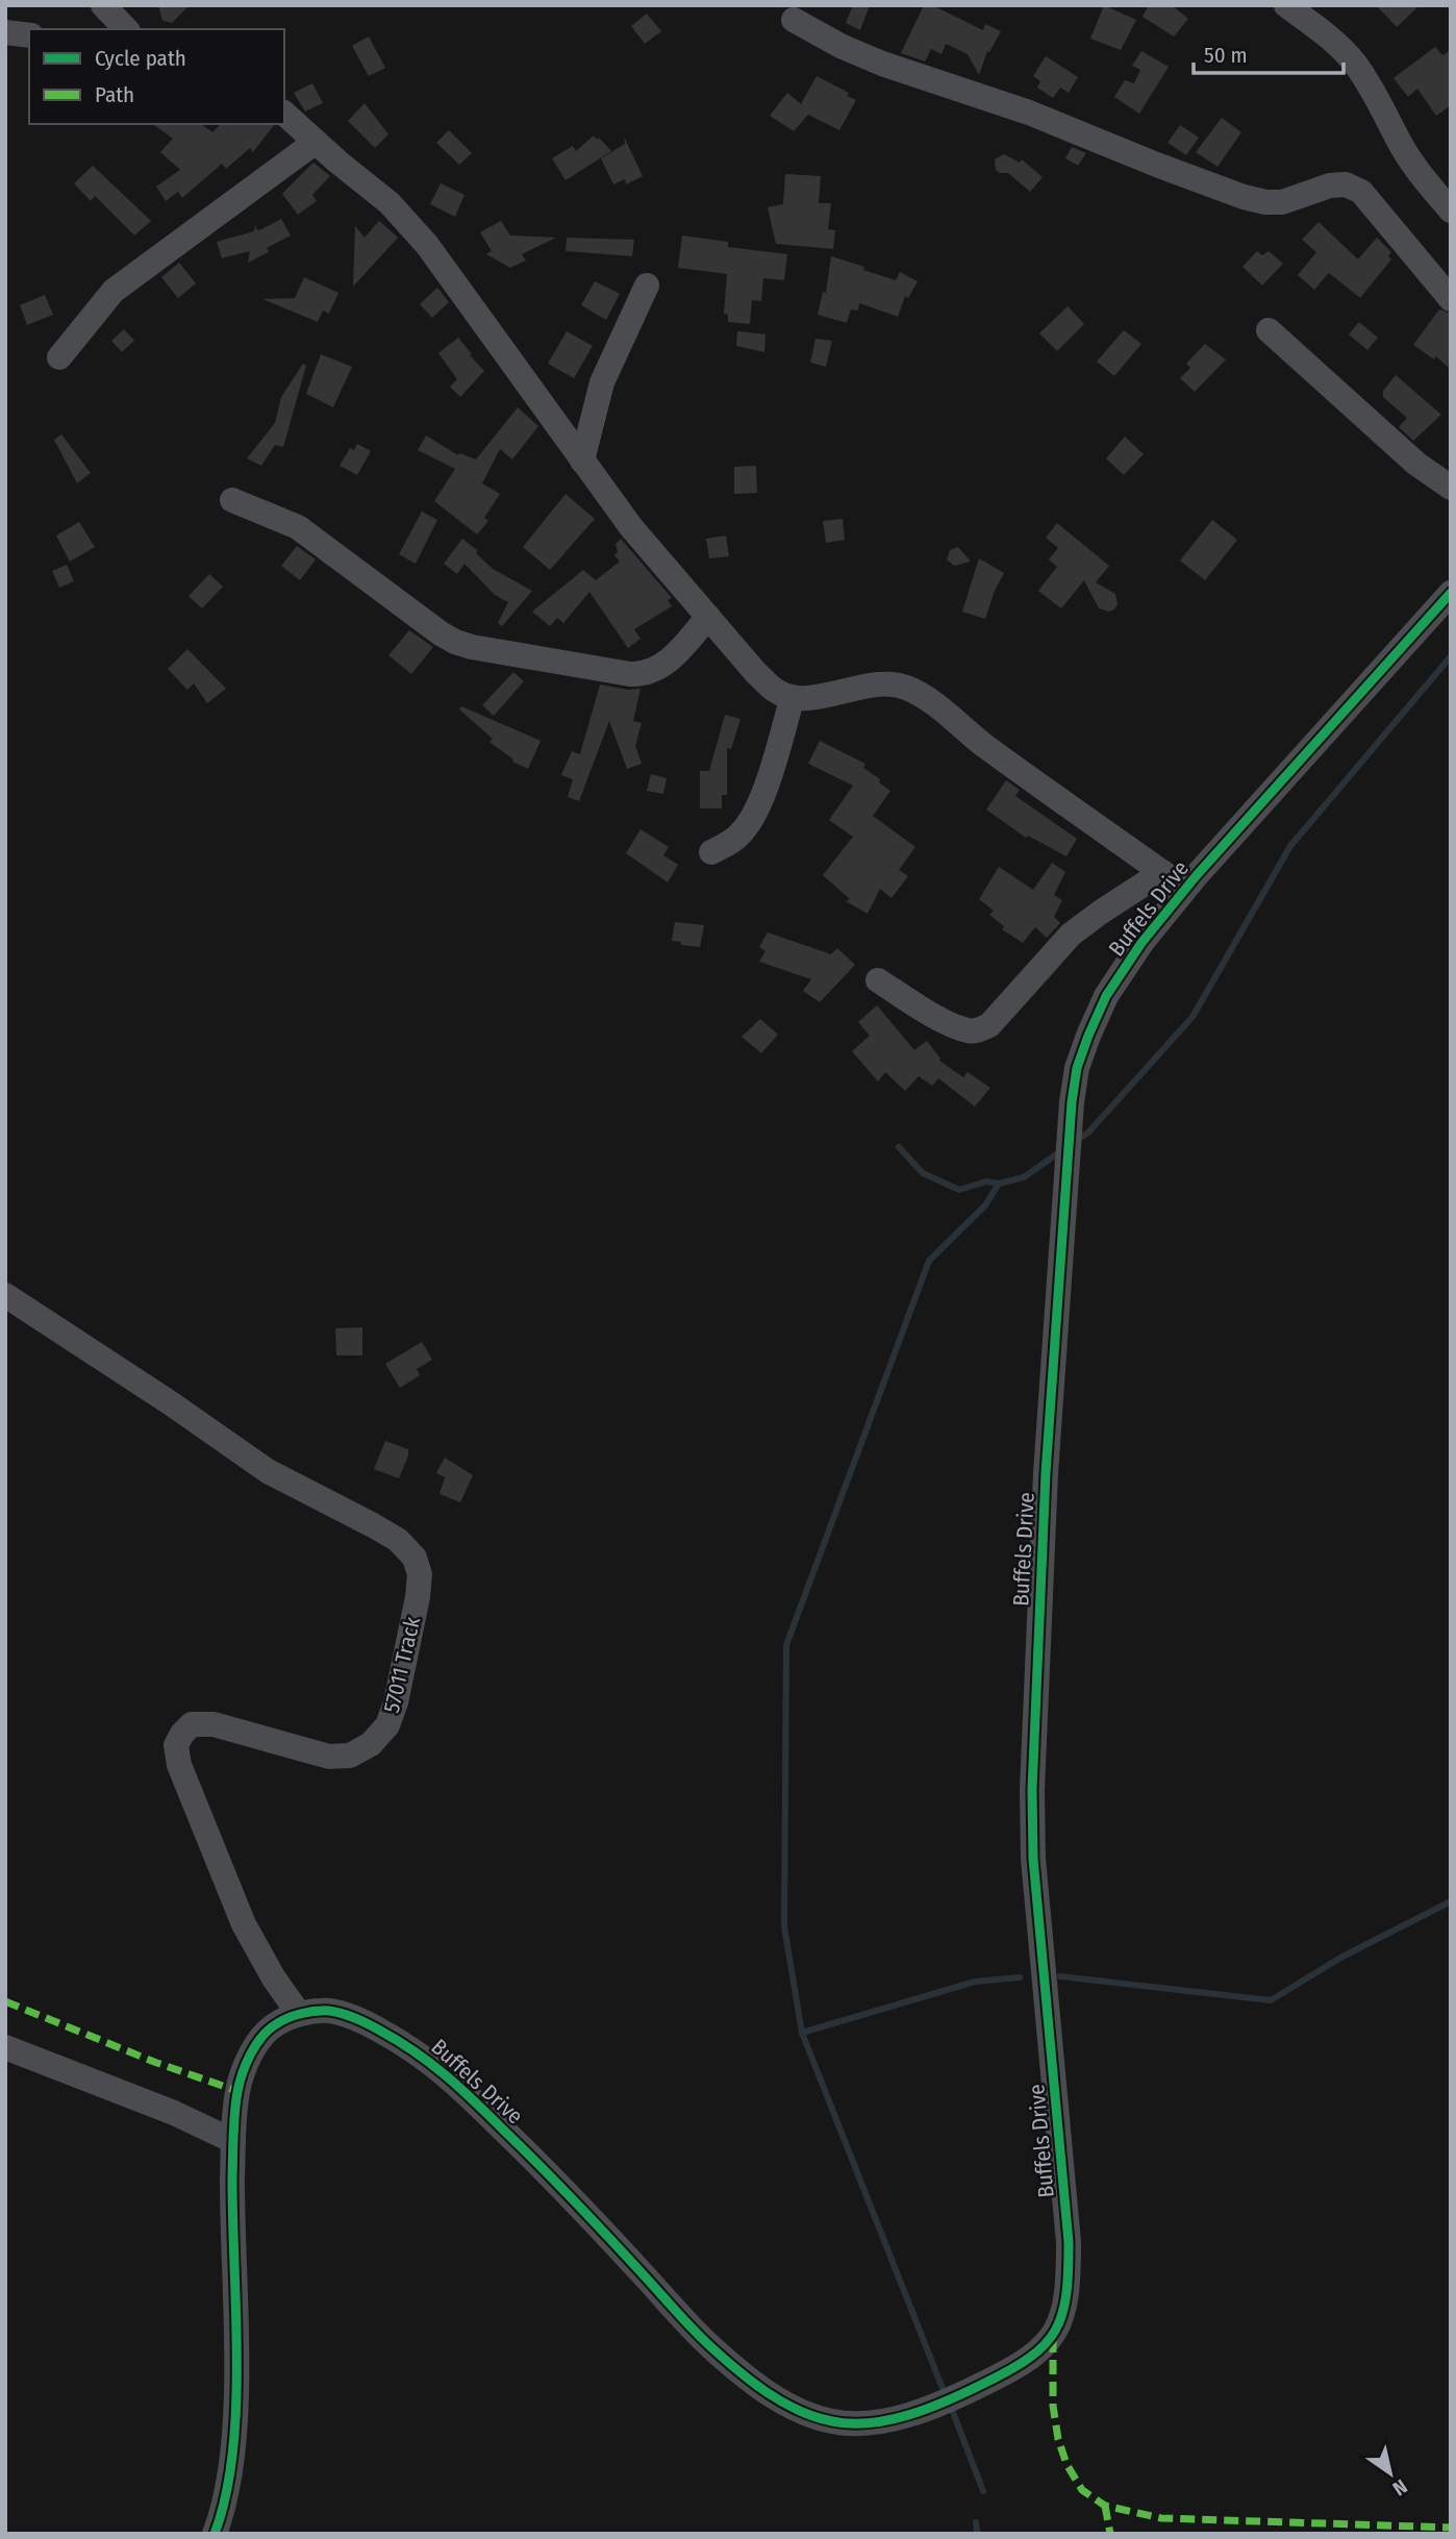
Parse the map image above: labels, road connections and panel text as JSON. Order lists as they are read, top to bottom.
{
  "streets": {
    "street": ["Buffels Drive", "57011 Track"]
  },
  "crossings": [
    ["Buffels Drive", "57011 Track"]
  ],
  "legend": ["Cycle path", "Path"],
  "scale_bar": "50 m",
  "north": "bottom right"
}
